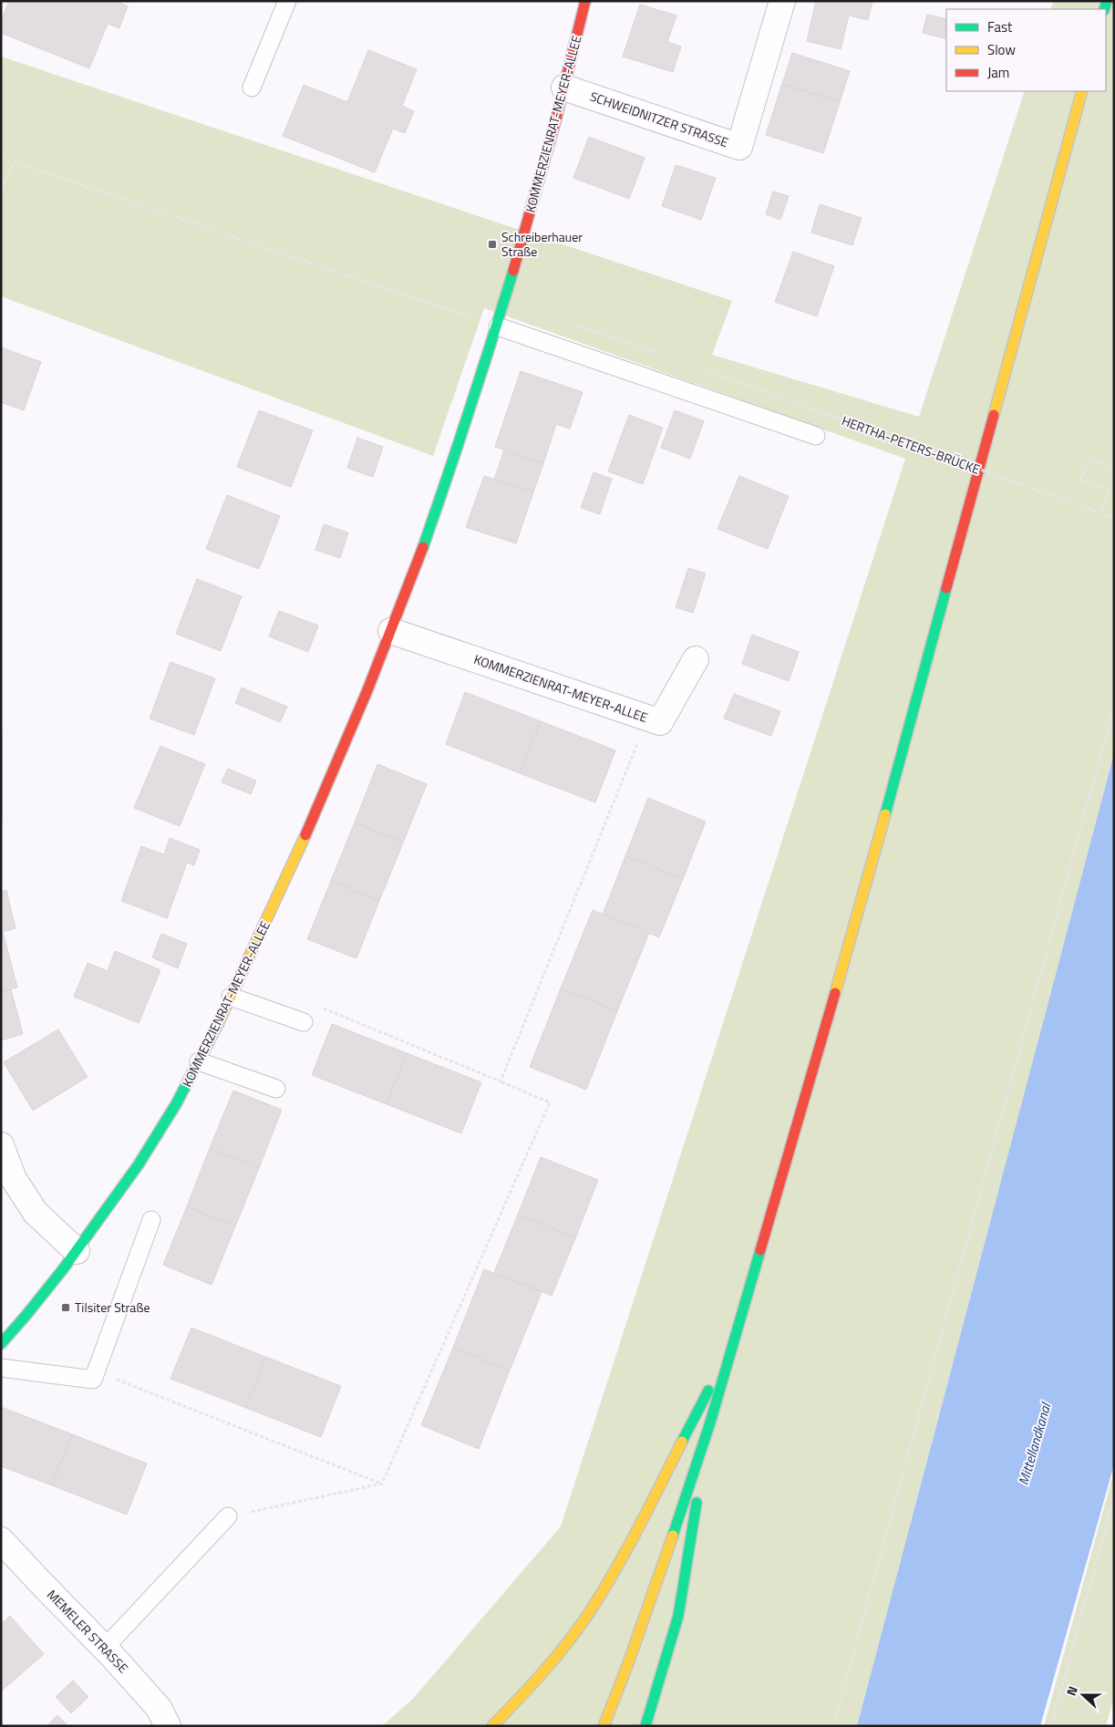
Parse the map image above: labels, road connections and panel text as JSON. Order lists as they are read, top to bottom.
{
  "streets": {
    "main road": ["KOMMERZIENRAT-MEYER-ALLEE"],
    "street": ["SCHWEIDNITZER STRASSE", "MEMELER STRASSE"],
    "path": ["HERTHA-PETERS-BRÜCKE"]
  },
  "crossings": [
    ["SCHWEIDNITZER STRASSE", "KOMMERZIENRAT-MEYER-ALLEE"]
  ],
  "water": ["Mittellandkanal"],
  "places": {
    "transit": ["Schreiberhauer Straße", "Tilsiter Straße"]
  },
  "legend": ["Fast", "Slow", "Jam"],
  "north": "left"
}
